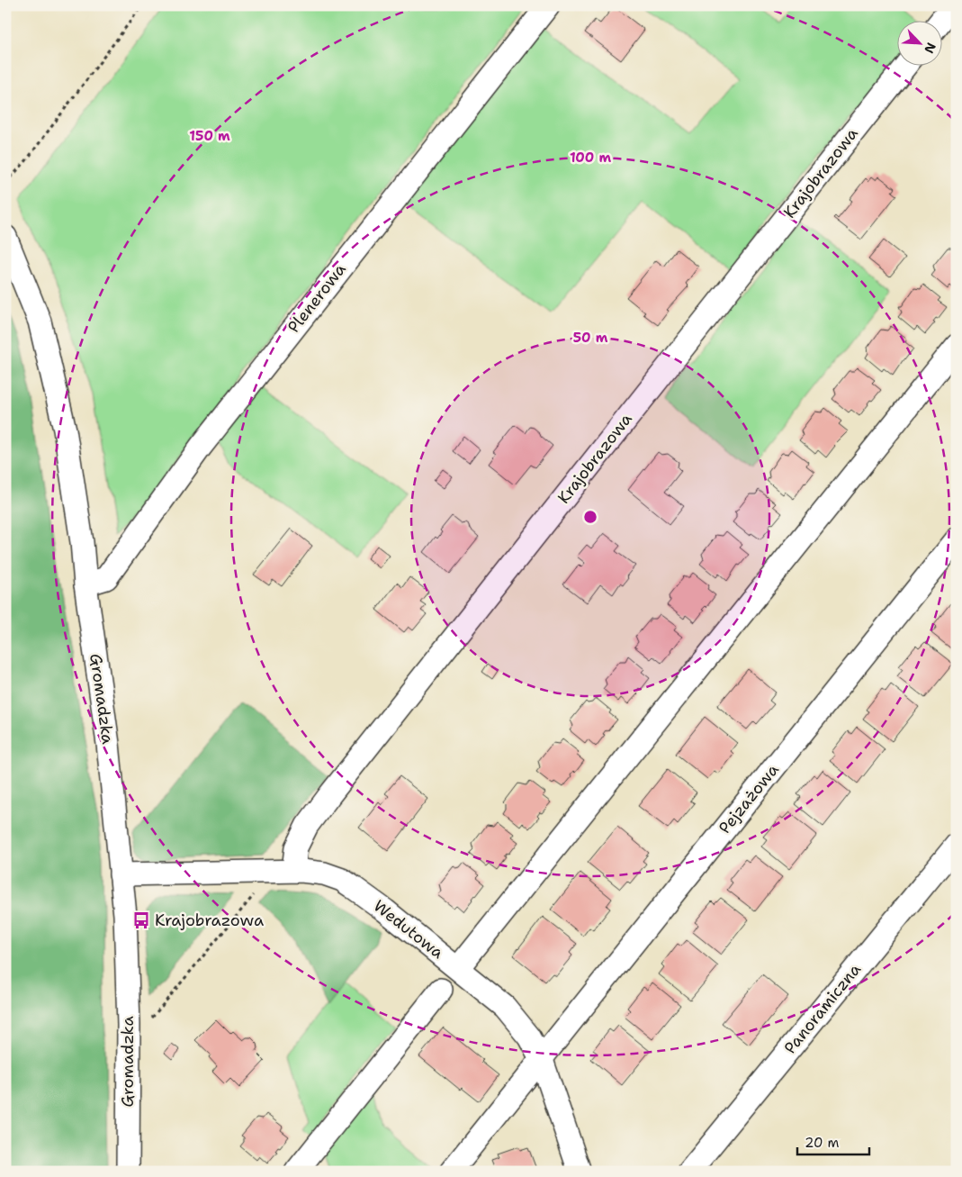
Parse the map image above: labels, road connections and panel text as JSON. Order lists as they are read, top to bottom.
{
  "streets": {
    "street": [
      "Krajobrazowa",
      "Plenerowa",
      "Gromadzka",
      "Pejzażowa",
      "Wedutowa",
      "Panoramiczna"
    ]
  },
  "crossings": [
    ["Krajobrazowa", "Wedutowa"],
    ["Plenerowa", "Gromadzka"],
    ["Gromadzka", "Wedutowa"],
    ["Pejzażowa", "Wedutowa"]
  ],
  "places": {
    "bus stop": ["Krajobrazowa"]
  },
  "scale_bar": "20 m",
  "north": "bottom right",
  "rings": ["150 m", "100 m", "50 m"]
}
